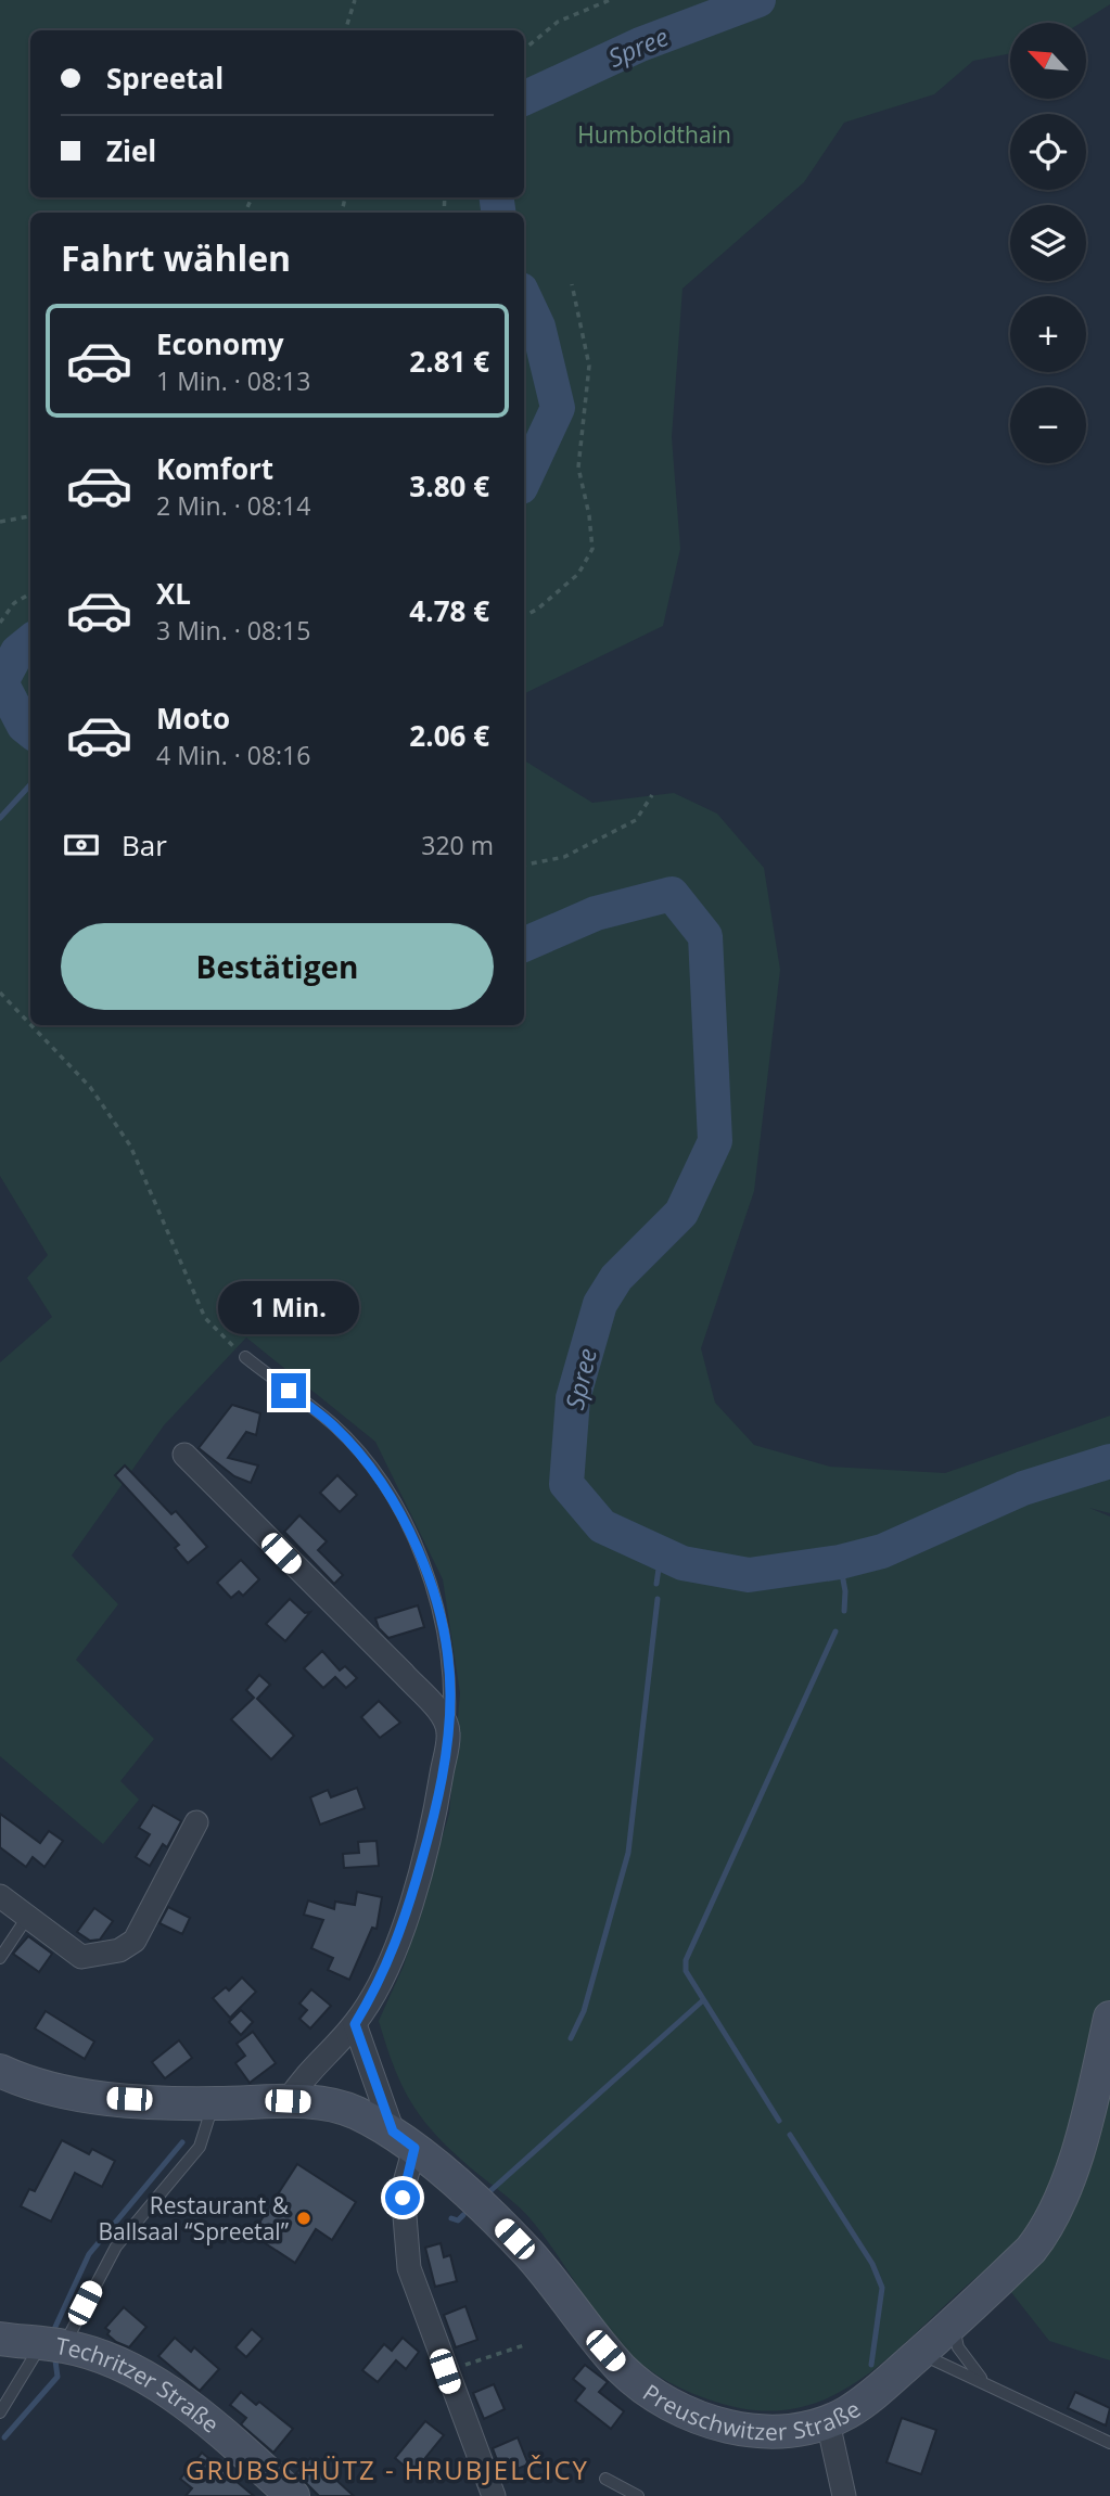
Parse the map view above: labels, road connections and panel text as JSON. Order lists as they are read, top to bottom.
{
  "streets": {
    "street": ["Techritzer Straße", "Preuschwitzer Straße"]
  },
  "districts": ["GRUBSCHÜTZ - HRUBJELČICY"],
  "water": ["Spree"],
  "parks": ["Humboldthain"],
  "places": ["Restaurant & Ballsaal “Spreetal”"],
  "north": "top left",
  "page": {
    "map_buttons": ["+", "−"],
    "banner": ["Spreetal", "Ziel"],
    "heading": "Fahrt wählen",
    "list": [
      {
        "name": "Economy",
        "note": "1 Min. · 08:13",
        "value": "2.81 €"
      },
      {
        "name": "Komfort",
        "note": "2 Min. · 08:14",
        "value": "3.80 €"
      },
      {
        "name": "XL",
        "note": "3 Min. · 08:15",
        "value": "4.78 €"
      },
      {
        "name": "Moto",
        "note": "4 Min. · 08:16",
        "value": "2.06 €"
      }
    ],
    "pay": ["Bar", "320 m"],
    "buttons": "Bestätigen",
    "bubble": "1 Min."
  }
}
